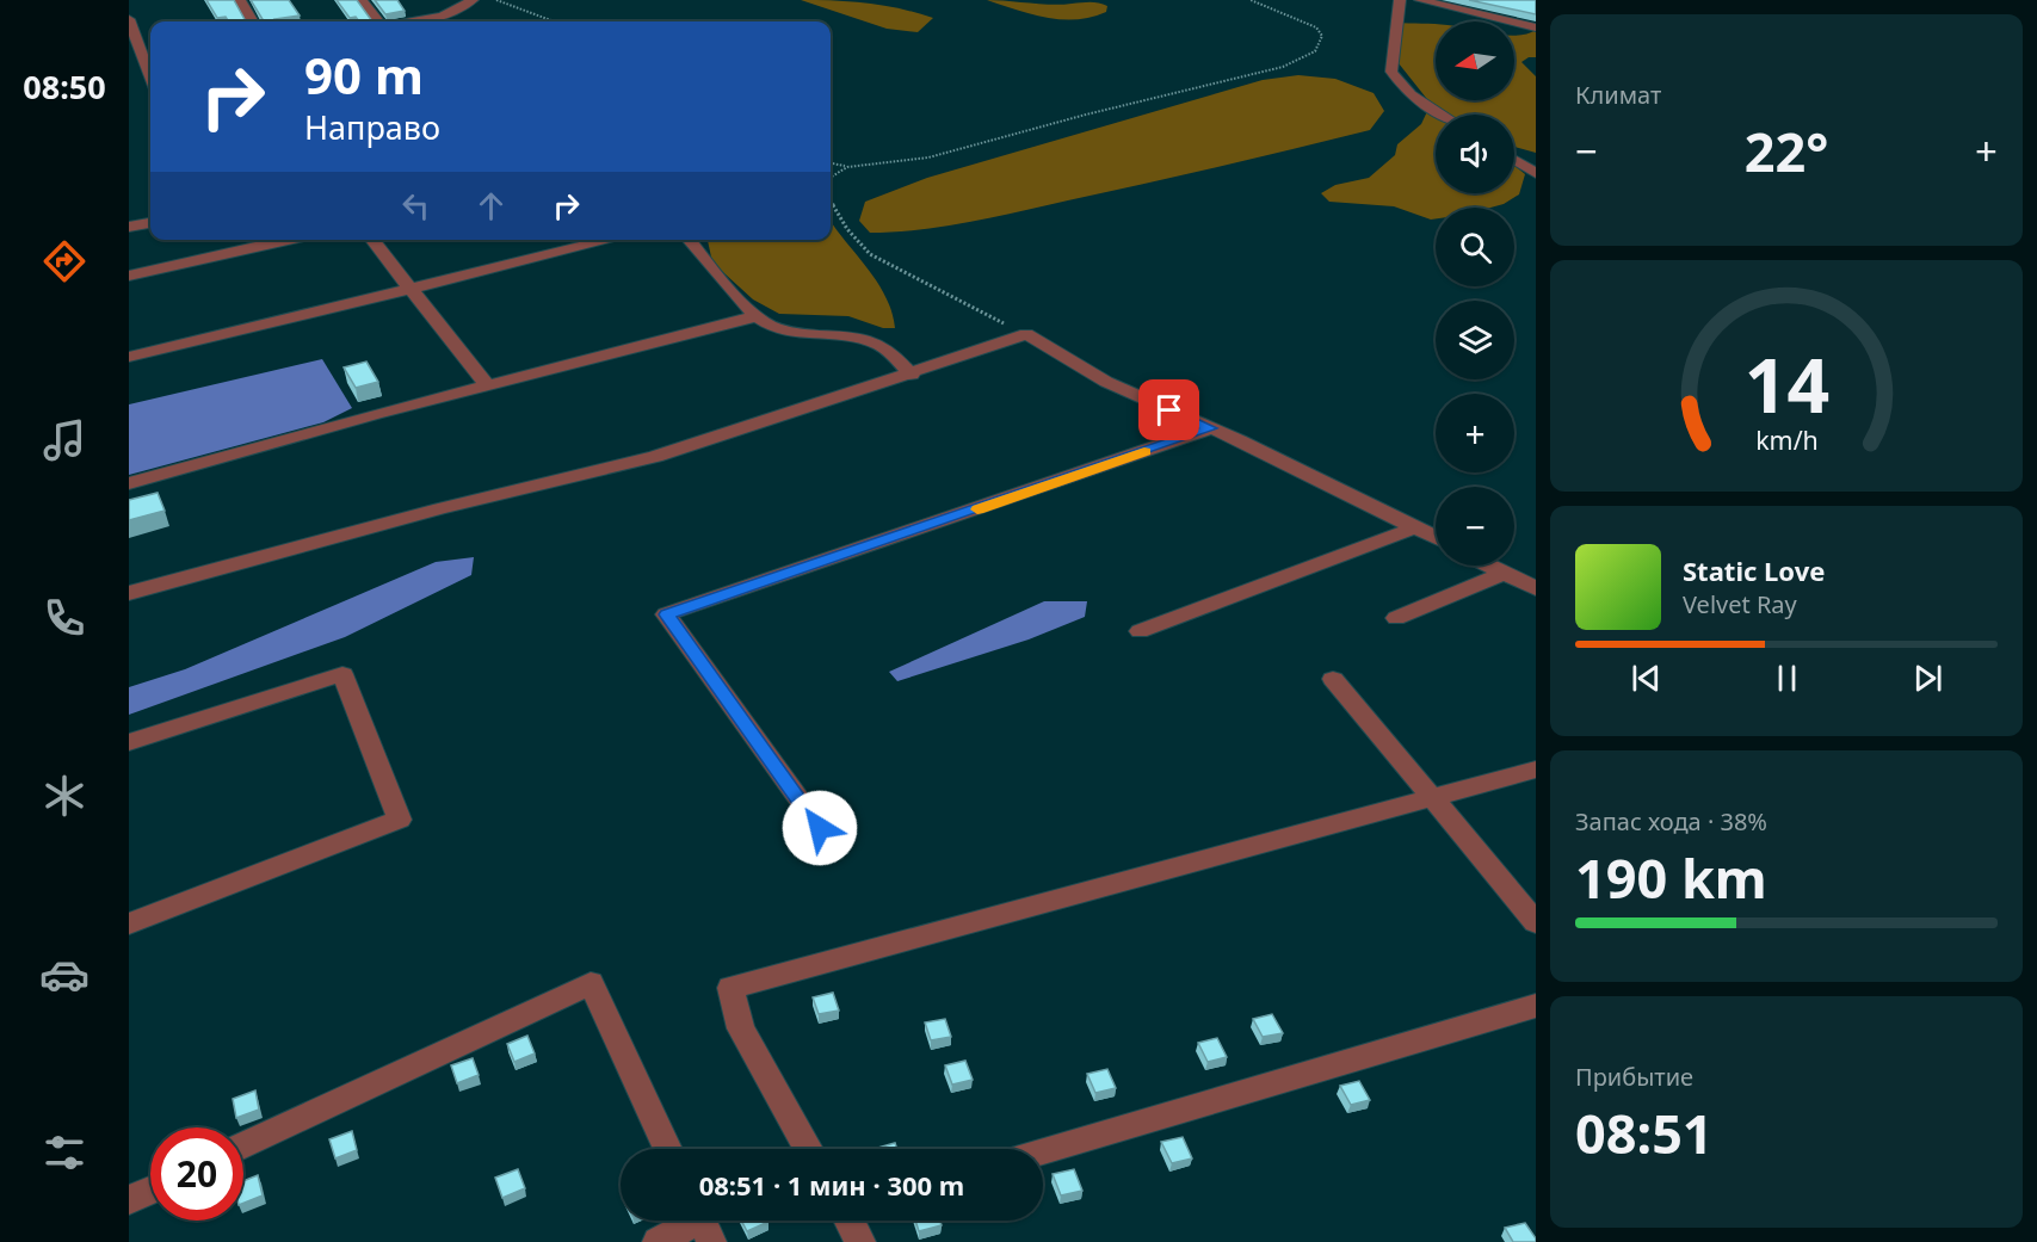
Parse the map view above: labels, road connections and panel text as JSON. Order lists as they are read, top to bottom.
{
  "north": "left",
  "page": {
    "tabs": "08:50",
    "tile": [
      "Климат",
      ["Запас хода · 38%", "190 km"],
      ["Прибытие", "08:51"]
    ],
    "map_buttons": ["+", "−"],
    "turn": ["90 m", "Направо"],
    "heat": ["−", "22°", "+"],
    "song": ["Static Love", "Velvet Ray"],
    "limit": "20",
    "trip": "08:51 · 1 мин · 300 m",
    "gauge": ["14", "km/h"]
  }
}
